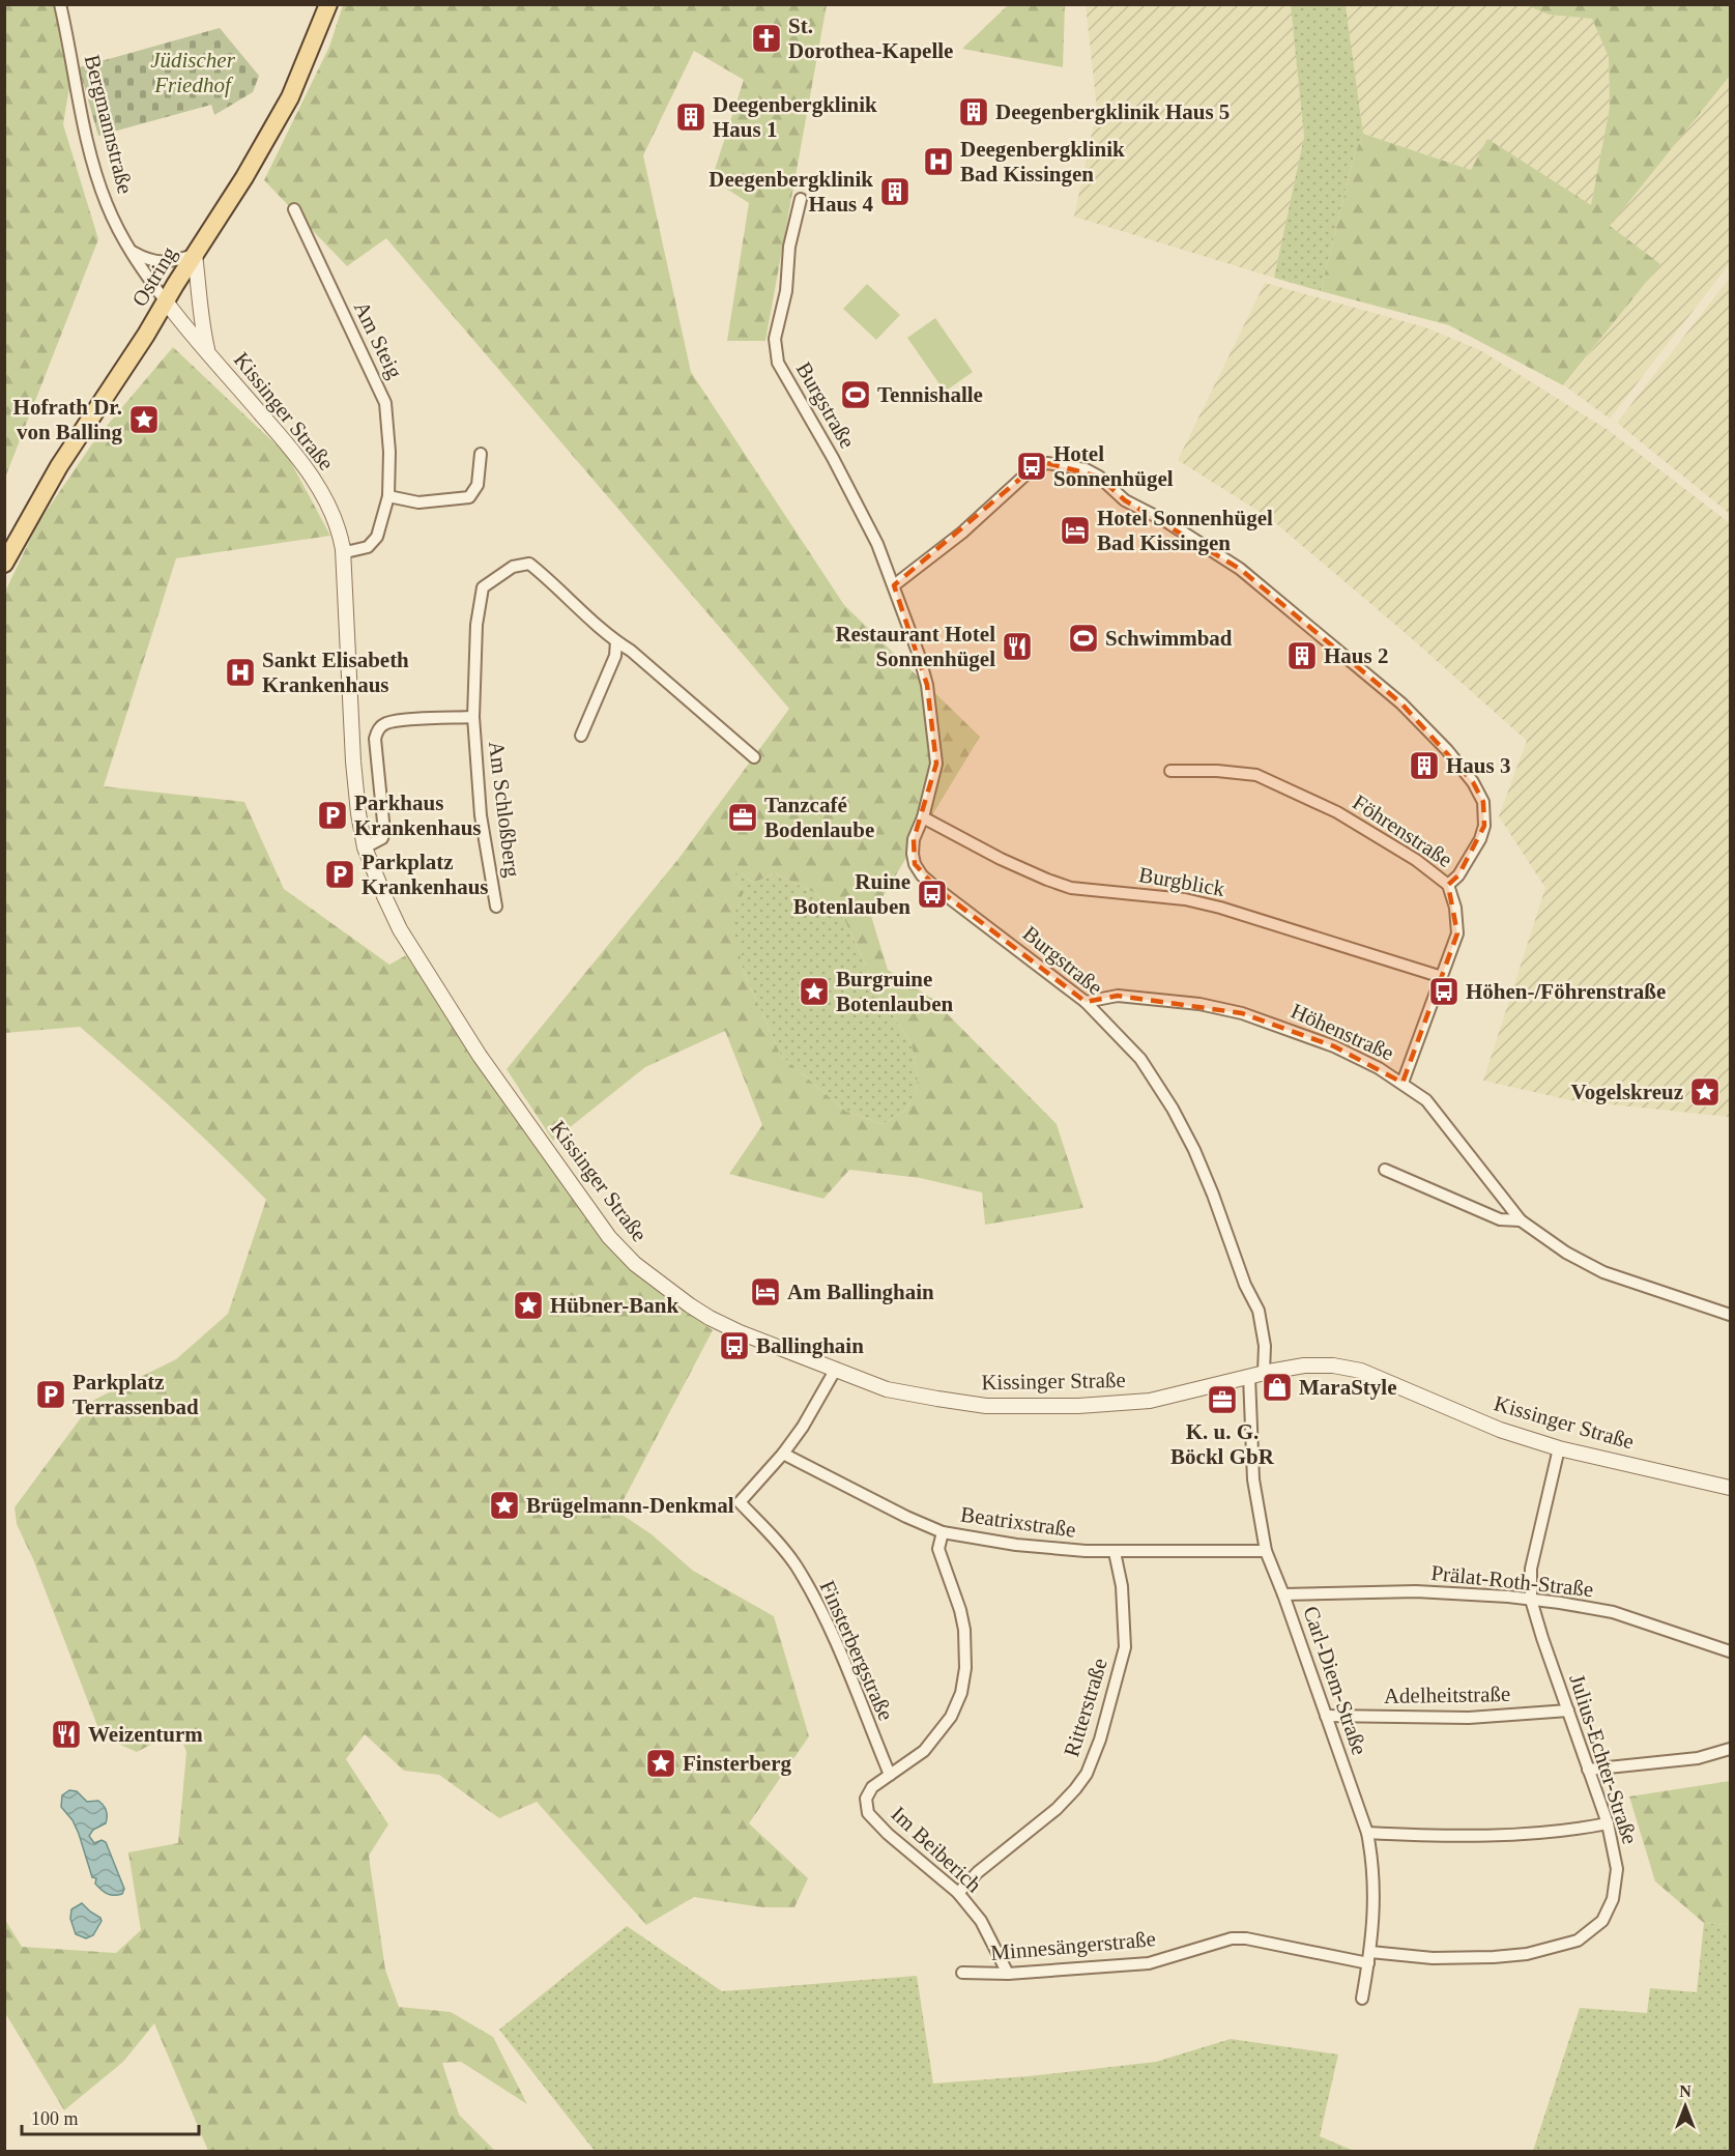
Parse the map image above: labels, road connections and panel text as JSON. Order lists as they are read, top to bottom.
{
  "streets": {
    "main road": ["Ostring"],
    "street": [
      "Bergmannstraße",
      "Am Steig",
      "Burgstraße",
      "Kissinger Straße",
      "Am Schloßberg",
      "Föhrenstraße",
      "Burgblick",
      "Höhenstraße",
      "Beatrixstraße",
      "Prälat-Roth-Straße",
      "Finsterbergstraße",
      "Carl-Diem-Straße",
      "Adelheitstraße",
      "Ritterstraße",
      "Julius-Echter-Straße",
      "Im Beiberich",
      "Minnesängerstraße"
    ]
  },
  "crossings": [
    ["Bergmannstraße", "Ostring"],
    ["Bergmannstraße", "Kissinger Straße"],
    ["Ostring", "Kissinger Straße"],
    ["Am Steig", "Kissinger Straße"],
    ["Burgstraße", "Kissinger Straße"],
    ["Burgstraße", "Burgblick"],
    ["Burgstraße", "Höhenstraße"],
    ["Burgstraße", "Carl-Diem-Straße"],
    ["Kissinger Straße", "Am Schloßberg"],
    ["Kissinger Straße", "Finsterbergstraße"],
    ["Kissinger Straße", "Carl-Diem-Straße"],
    ["Kissinger Straße", "Julius-Echter-Straße"],
    ["Föhrenstraße", "Burgblick"],
    ["Föhrenstraße", "Höhenstraße"],
    ["Beatrixstraße", "Finsterbergstraße"],
    ["Beatrixstraße", "Carl-Diem-Straße"],
    ["Beatrixstraße", "Ritterstraße"],
    ["Beatrixstraße", "Im Beiberich"],
    ["Prälat-Roth-Straße", "Carl-Diem-Straße"],
    ["Prälat-Roth-Straße", "Julius-Echter-Straße"],
    ["Finsterbergstraße", "Im Beiberich"],
    ["Carl-Diem-Straße", "Adelheitstraße"],
    ["Carl-Diem-Straße", "Julius-Echter-Straße"],
    ["Carl-Diem-Straße", "Minnesängerstraße"],
    ["Adelheitstraße", "Julius-Echter-Straße"],
    ["Ritterstraße", "Im Beiberich"],
    ["Julius-Echter-Straße", "Minnesängerstraße"],
    ["Im Beiberich", "Minnesängerstraße"]
  ],
  "parks": ["Jüdischer Friedhof"],
  "places": {
    "church": ["St. Dorothea-Kapelle"],
    "building": [
      "Deegenbergklinik Haus 5",
      "Deegenbergklinik Haus 1",
      "Deegenbergklinik Haus 4",
      "Haus 2",
      "Haus 3"
    ],
    "hospital": ["Deegenbergklinik Bad Kissingen", "Sankt Elisabeth Krankenhaus"],
    "sports": ["Tennishalle", "Schwimmbad"],
    "place": [
      "Hofrath Dr. von Balling",
      "Burgruine Botenlauben",
      "Vogelskreuz",
      "Hübner-Bank",
      "Brügelmann-Denkmal",
      "Finsterberg"
    ],
    "bus stop": [
      "Hotel Sonnenhügel",
      "Ruine Botenlauben",
      "Höhen-/Föhrenstraße",
      "Ballinghain"
    ],
    "hotel": ["Hotel Sonnenhügel Bad Kissingen", "Am Ballinghain"],
    "restaurant": ["Restaurant Hotel Sonnenhügel", "Weizenturm"],
    "parking": ["Parkhaus Krankenhaus", "Parkplatz Krankenhaus", "Parkplatz Terrassenbad"],
    "office": ["Tanzcafé Bodenlaube", "K. u. G. Böckl GbR"],
    "shop": ["MaraStyle"]
  },
  "scale_bar": "100 m",
  "north": "top"
}
